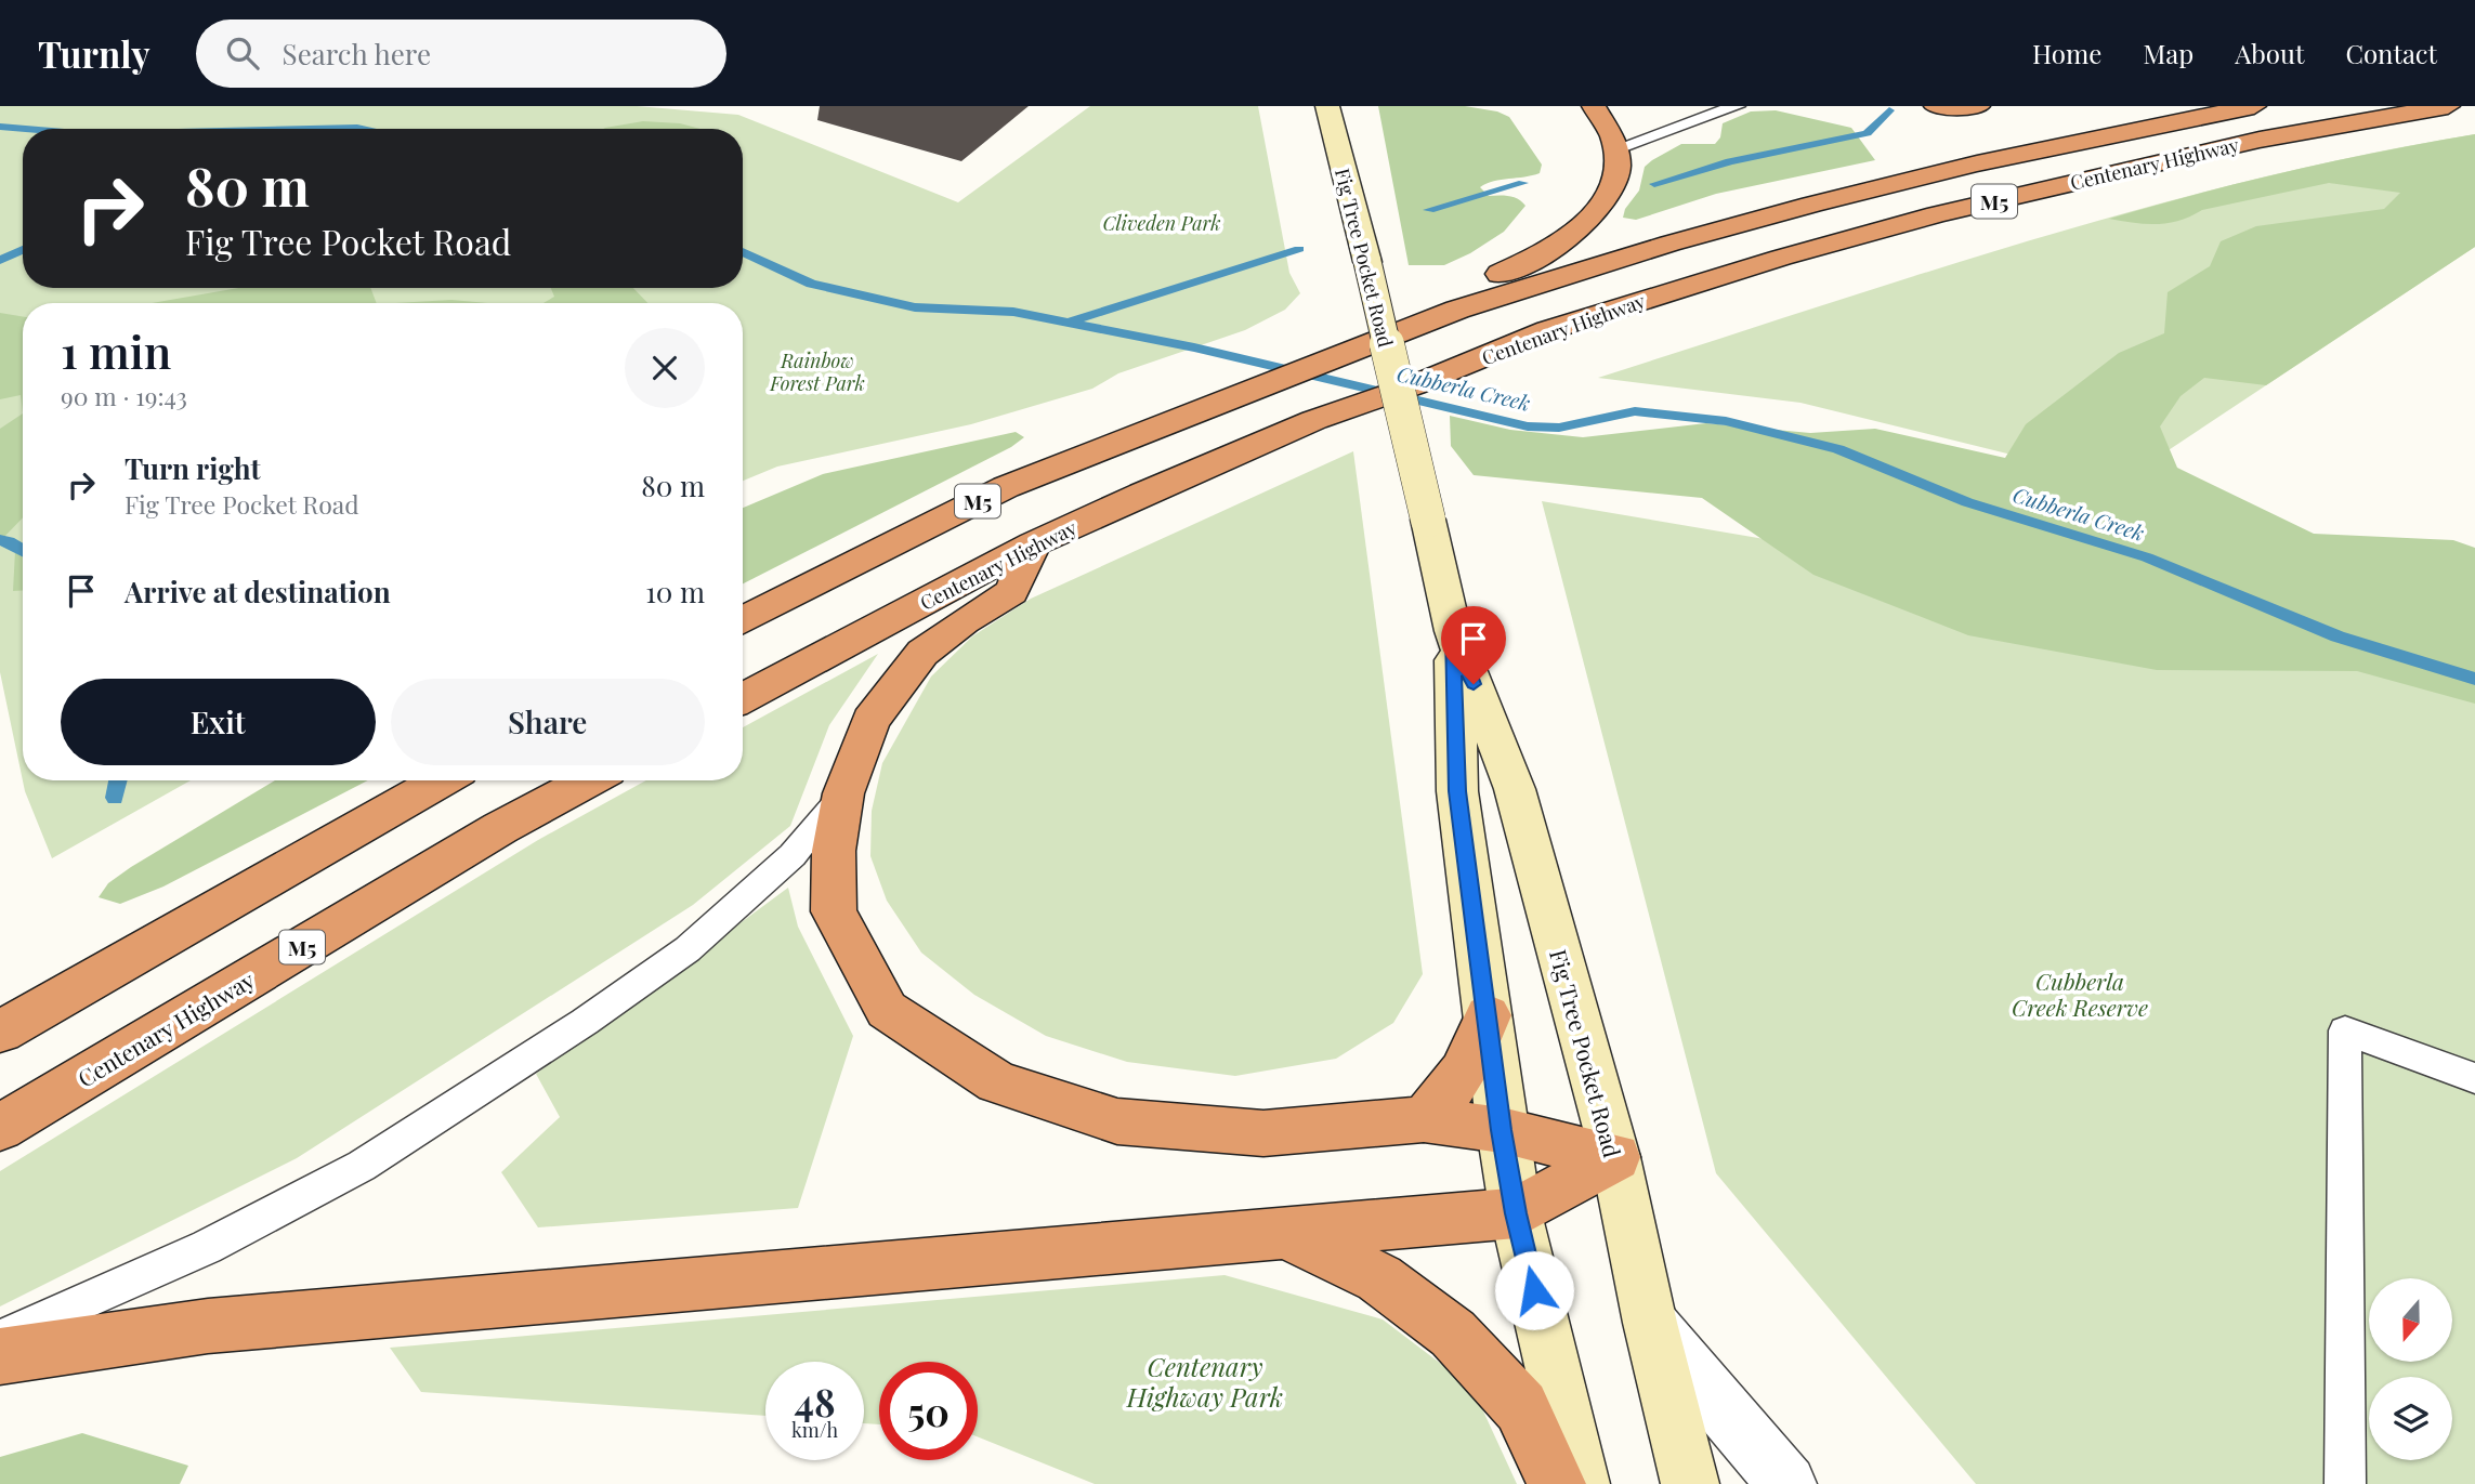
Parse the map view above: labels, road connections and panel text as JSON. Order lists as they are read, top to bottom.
{
  "streets": {
    "highway": ["Centenary Highway", "M5"],
    "main road": ["Fig Tree Pocket Road"]
  },
  "water": ["Cubberla Creek"],
  "parks": [
    "Cliveden Park",
    "Rainbow Forest Park",
    "Cubberla Creek Reserve",
    "Centenary Highway Park"
  ],
  "north": "bottom",
  "page": {
    "header": "Turnly",
    "search": "Search here",
    "nav": [
      "Home",
      "Map",
      "About",
      "Contact"
    ],
    "turn": ["80 m", "Fig Tree Pocket Road"],
    "heading": ["1 min", "90 m · 19:43"],
    "list": [
      {
        "name": "Turn right",
        "note": "Fig Tree Pocket Road",
        "value": "80 m"
      },
      {
        "name": "Arrive at destination",
        "value": "10 m"
      }
    ],
    "buttons": ["Exit", "Share"],
    "speed": "48 km/h",
    "limit": "50"
  }
}
